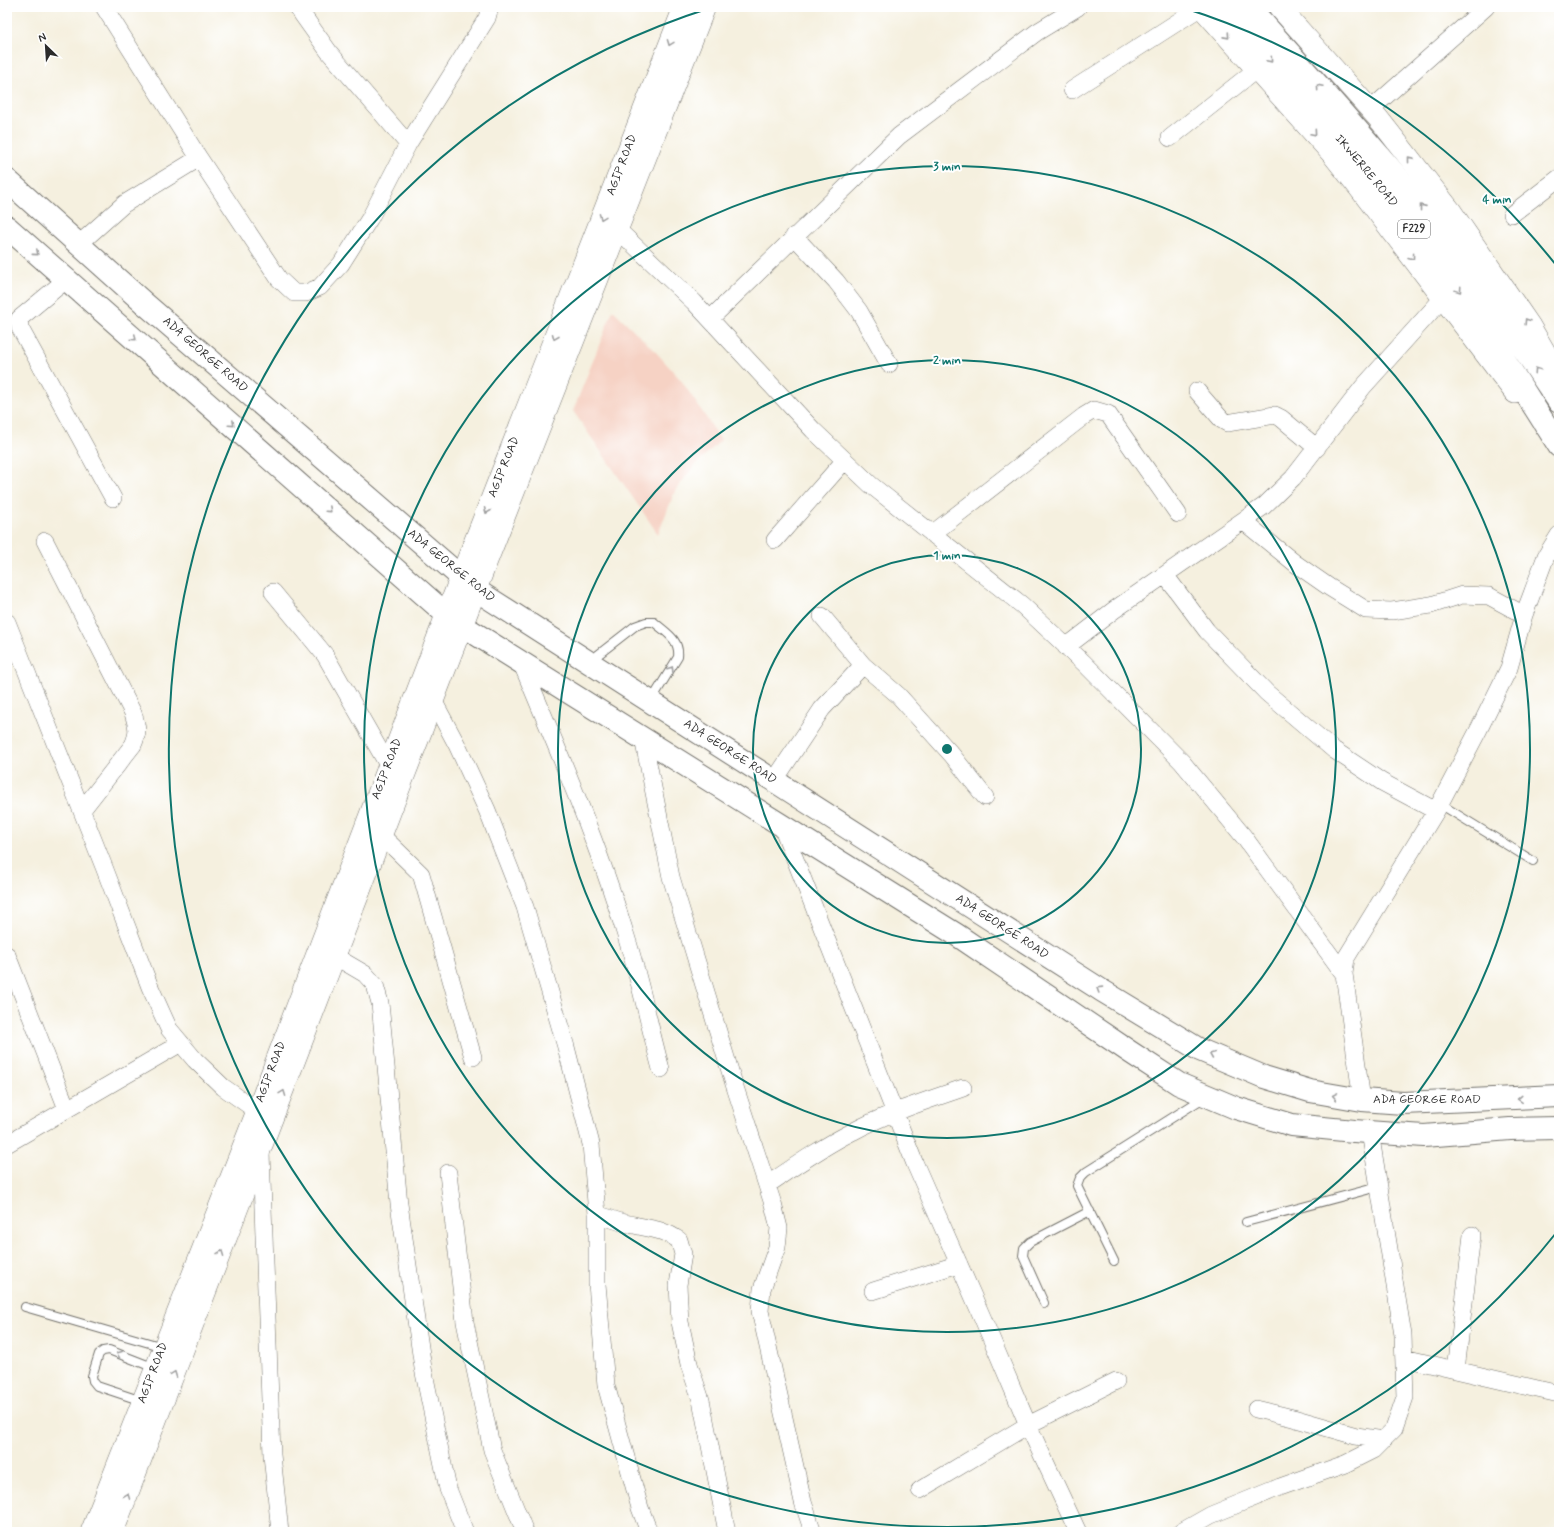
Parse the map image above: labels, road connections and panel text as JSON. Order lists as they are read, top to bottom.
{
  "streets": {
    "main road": ["IKWERRE ROAD", "F229", "ADA GEORGE ROAD"],
    "street": ["AGIP ROAD"]
  },
  "crossings": [
    ["AGIP ROAD", "ADA GEORGE ROAD"]
  ],
  "north": "top left",
  "rings": [
    "3 min",
    "4 min",
    "2 min",
    "1 min"
  ]
}
